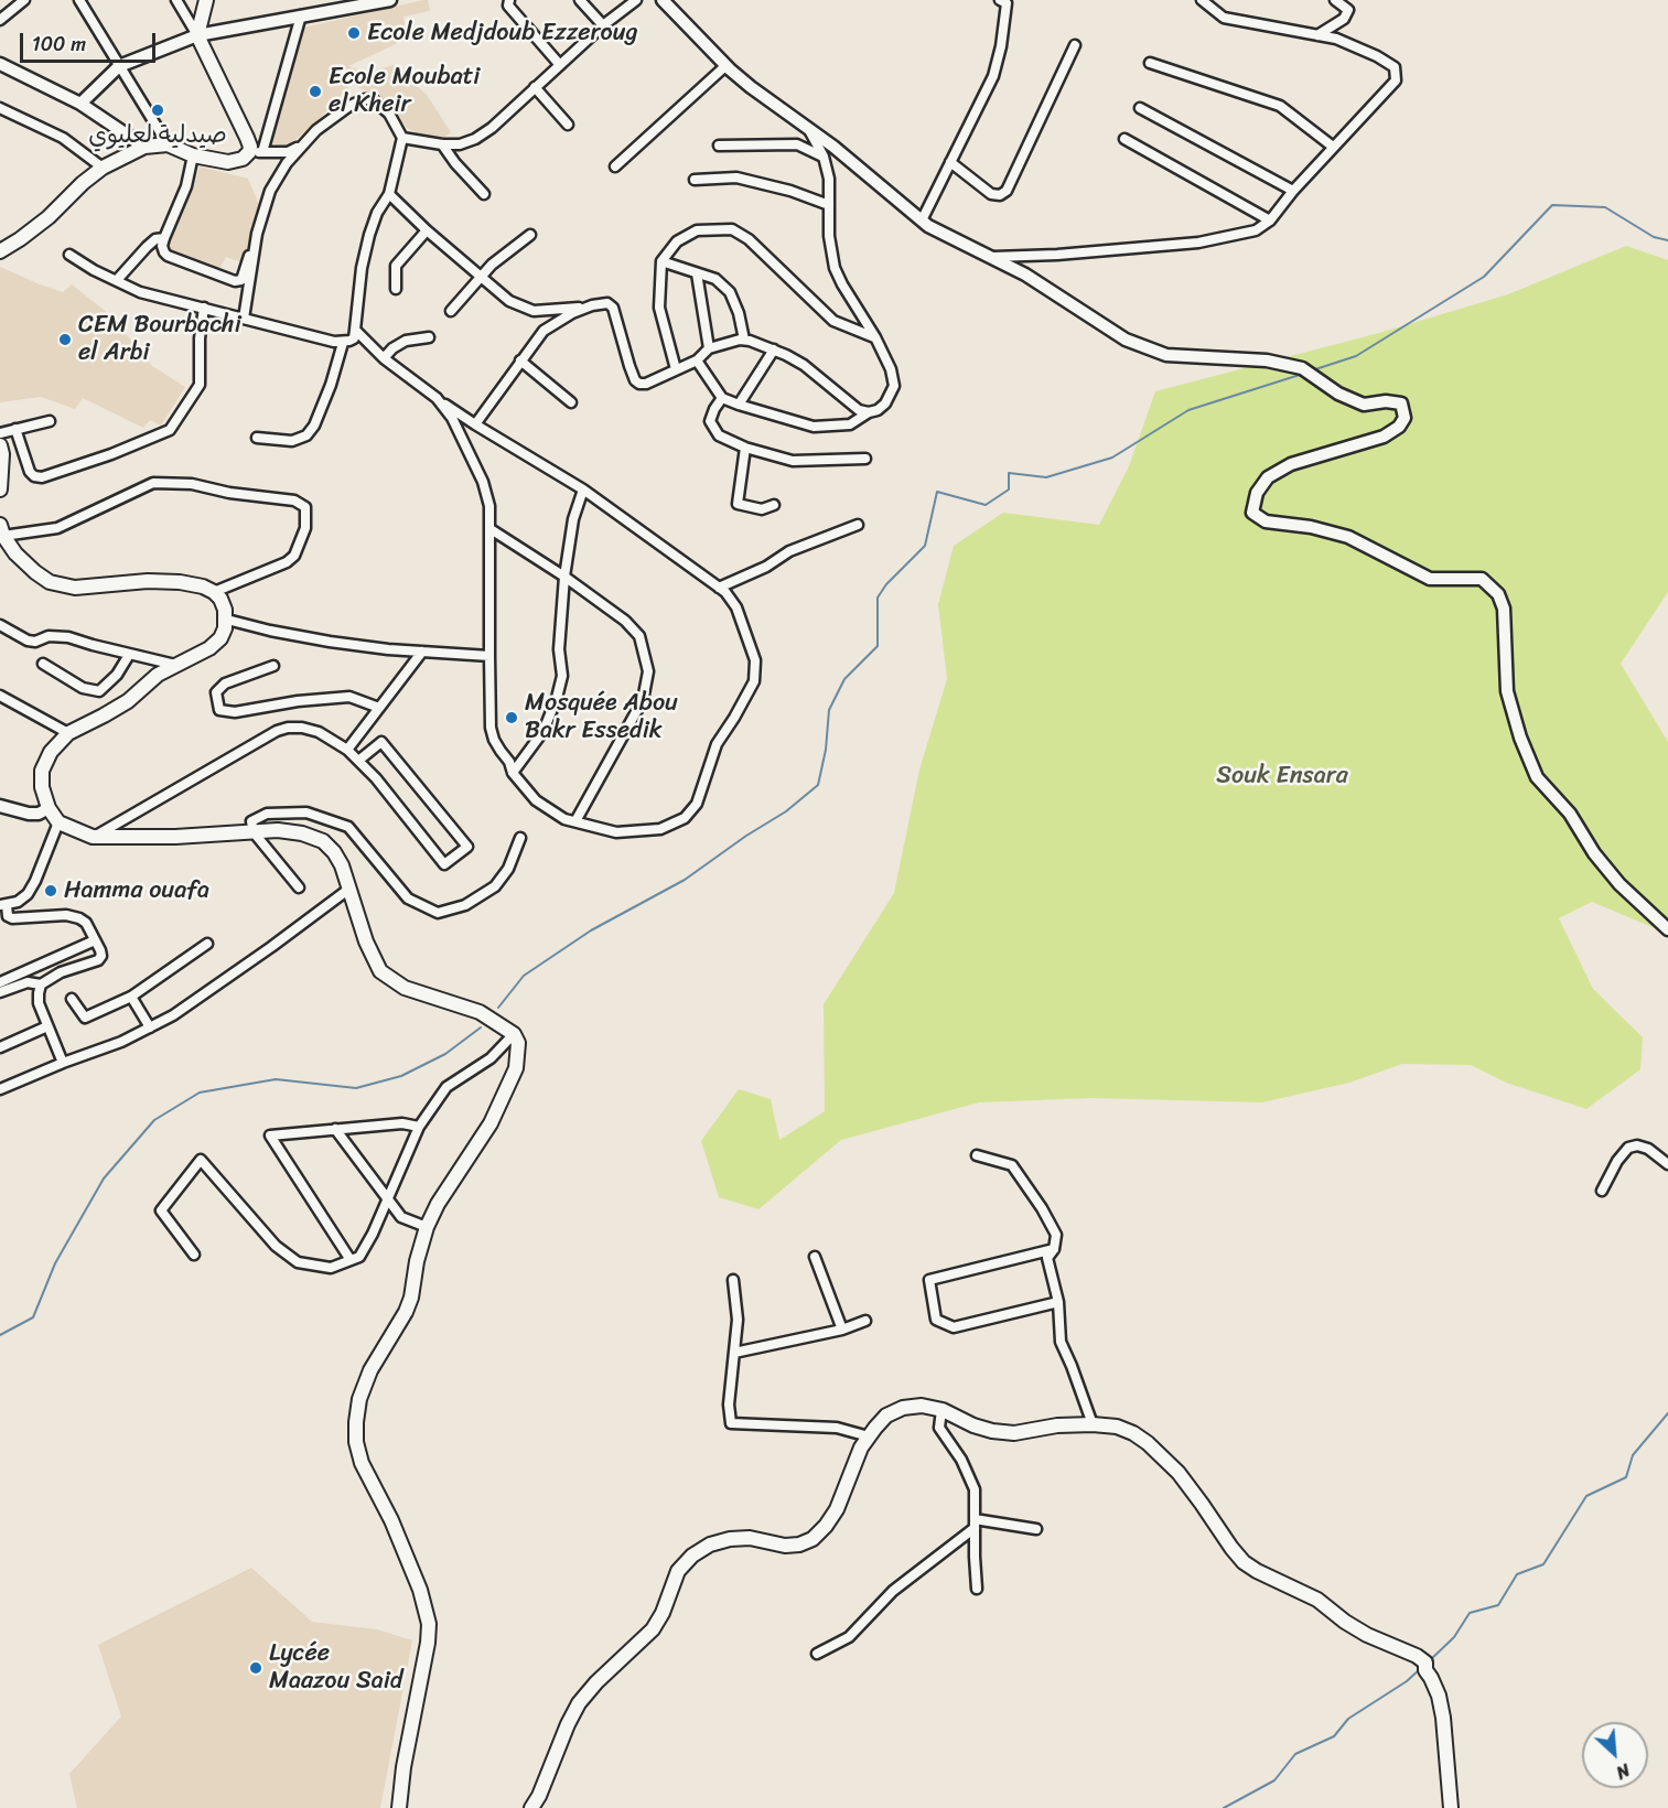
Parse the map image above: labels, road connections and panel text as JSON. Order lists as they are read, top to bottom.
{
  "parks": ["Souk Ensara"],
  "places": [
    "Ecole Medjdoub Ezzeroug",
    "Ecole Moubati el Kheir",
    "صيدلية لعليوي",
    "CEM Bourbachi el Arbi",
    "Mosquée Abou Bakr Essedik",
    "Hamma ouafa",
    "Lycée Maazou Said"
  ],
  "scale_bar": "100 m",
  "north": "bottom right"
}
